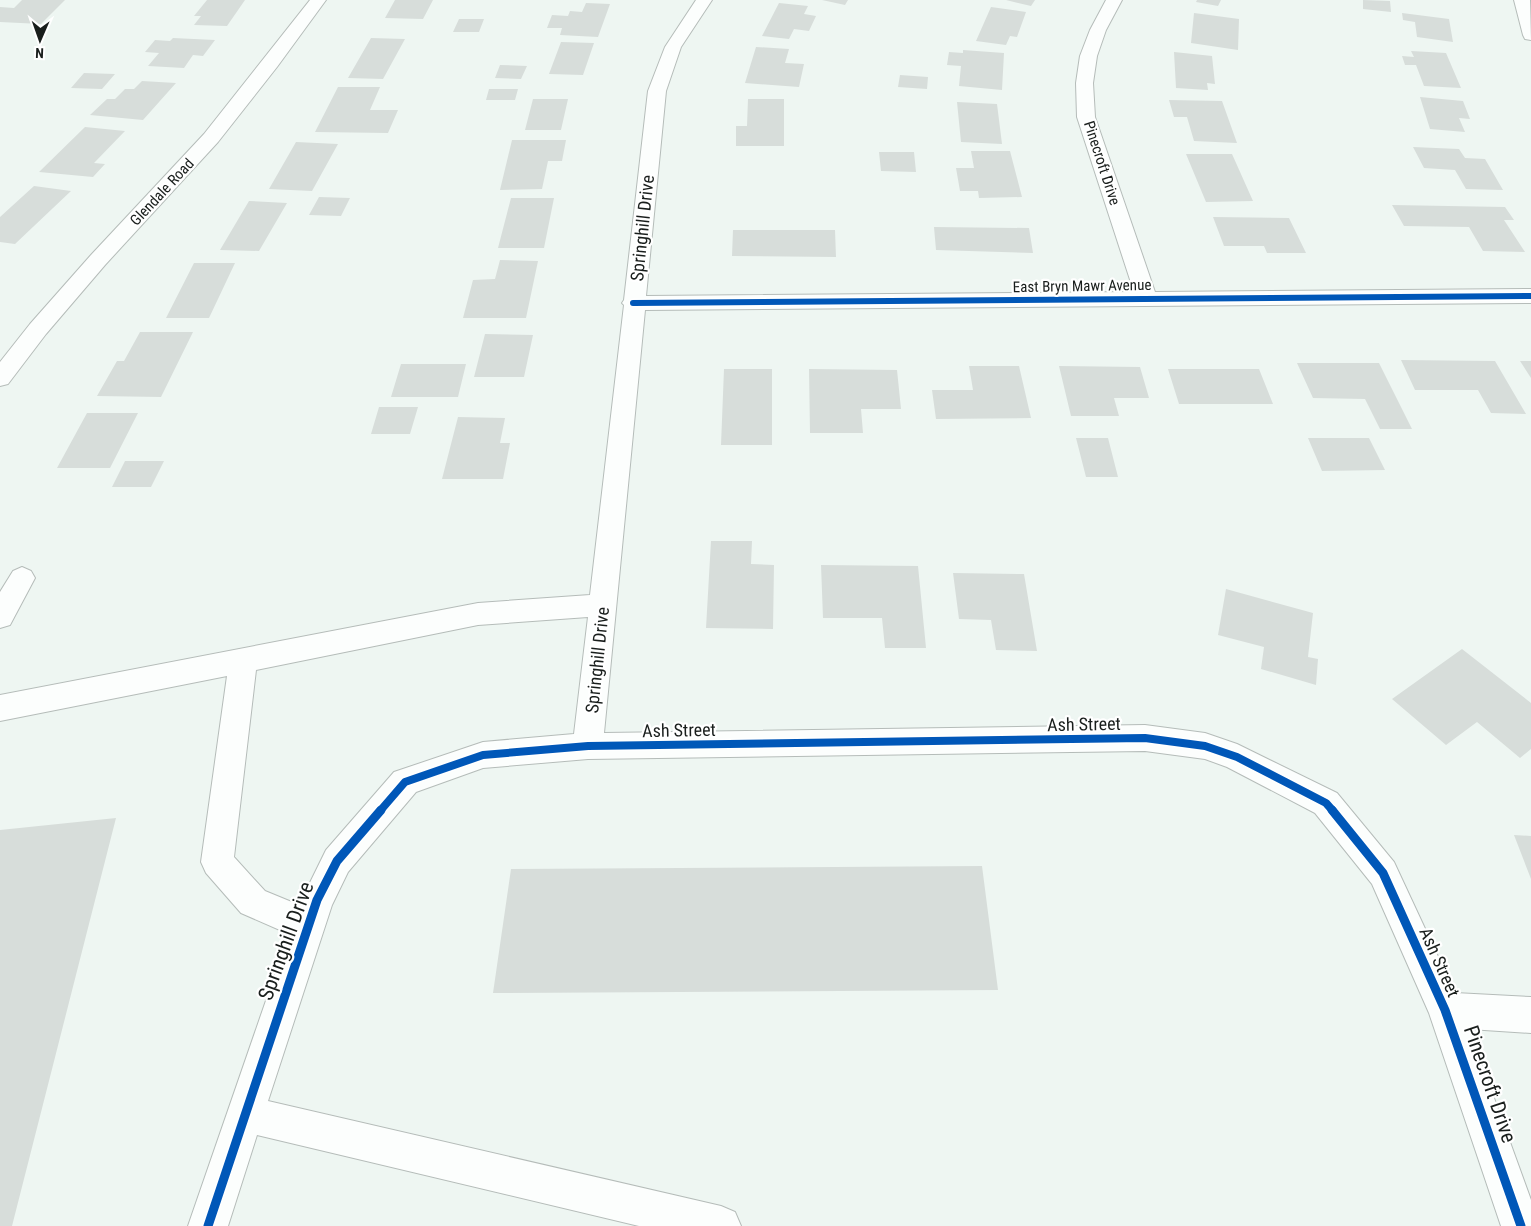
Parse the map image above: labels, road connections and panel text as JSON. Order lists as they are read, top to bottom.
{
  "streets": {
    "street": [
      "Pinecroft Drive",
      "Glendale Road",
      "Springhill Drive",
      "East Bryn Mawr Avenue",
      "Ash Street"
    ]
  },
  "crossings": [
    ["Pinecroft Drive", "East Bryn Mawr Avenue"],
    ["Pinecroft Drive", "Ash Street"],
    ["Springhill Drive", "East Bryn Mawr Avenue"],
    ["Springhill Drive", "Ash Street"]
  ],
  "north": "bottom"
}
